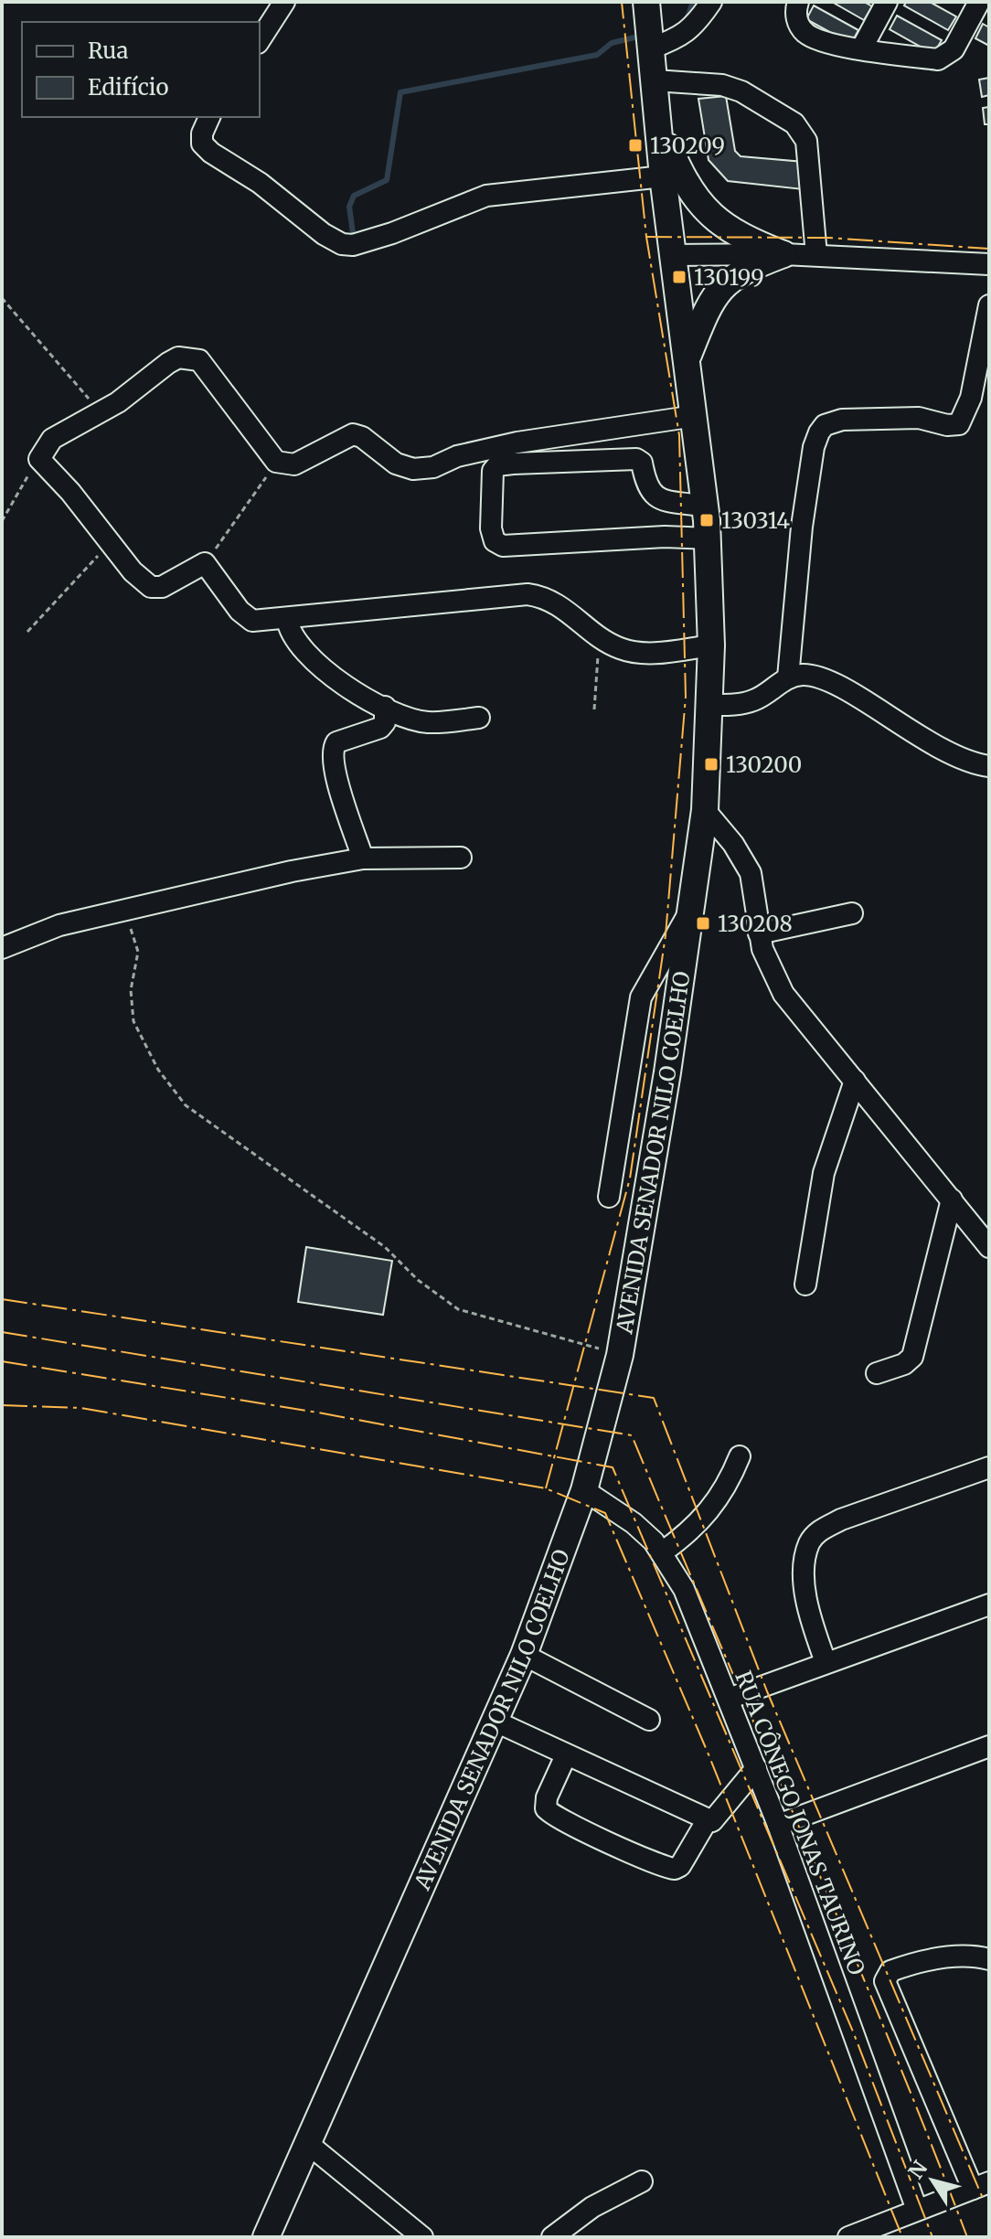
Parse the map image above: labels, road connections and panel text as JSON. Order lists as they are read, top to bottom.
{
  "streets": {
    "main road": ["AVENIDA SENADOR NILO COELHO"],
    "street": ["RUA CÔNEGO JONAS TAURINO"]
  },
  "crossings": [
    ["AVENIDA SENADOR NILO COELHO", "RUA CÔNEGO JONAS TAURINO"]
  ],
  "places": {
    "transit": [
      "130209",
      "130199",
      "130314",
      "130200",
      "130208"
    ]
  },
  "legend": ["Rua", "Edifício"],
  "north": "top left"
}
